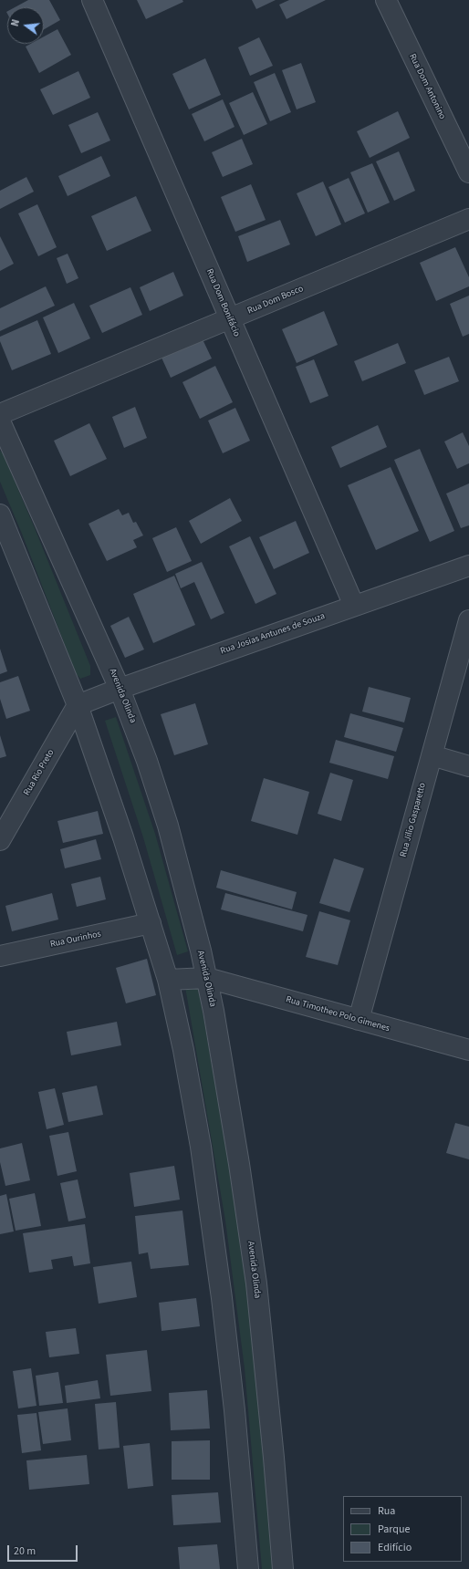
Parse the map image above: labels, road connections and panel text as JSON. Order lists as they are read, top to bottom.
{
  "streets": {
    "street": [
      "Rua Dom Antonino",
      "Rua Dom Bosco",
      "Rua Dom Bonifácio",
      "Rua Josias Antunes de Souza",
      "Avenida Olinda",
      "Rua Rio Preto",
      "Rua Jilio Gasparetto",
      "Rua Ourinhos",
      "Rua Timotheo Polo Gimenes"
    ]
  },
  "crossings": [
    ["Rua Dom Bosco", "Rua Dom Bonifácio"],
    ["Rua Dom Bonifácio", "Rua Josias Antunes de Souza"],
    ["Rua Josias Antunes de Souza", "Avenida Olinda"],
    ["Rua Josias Antunes de Souza", "Rua Rio Preto"],
    ["Avenida Olinda", "Rua Timotheo Polo Gimenes"],
    ["Rua Jilio Gasparetto", "Rua Timotheo Polo Gimenes"]
  ],
  "legend": ["Rua", "Parque", "Edifício"],
  "scale_bar": "20 m",
  "north": "left"
}
